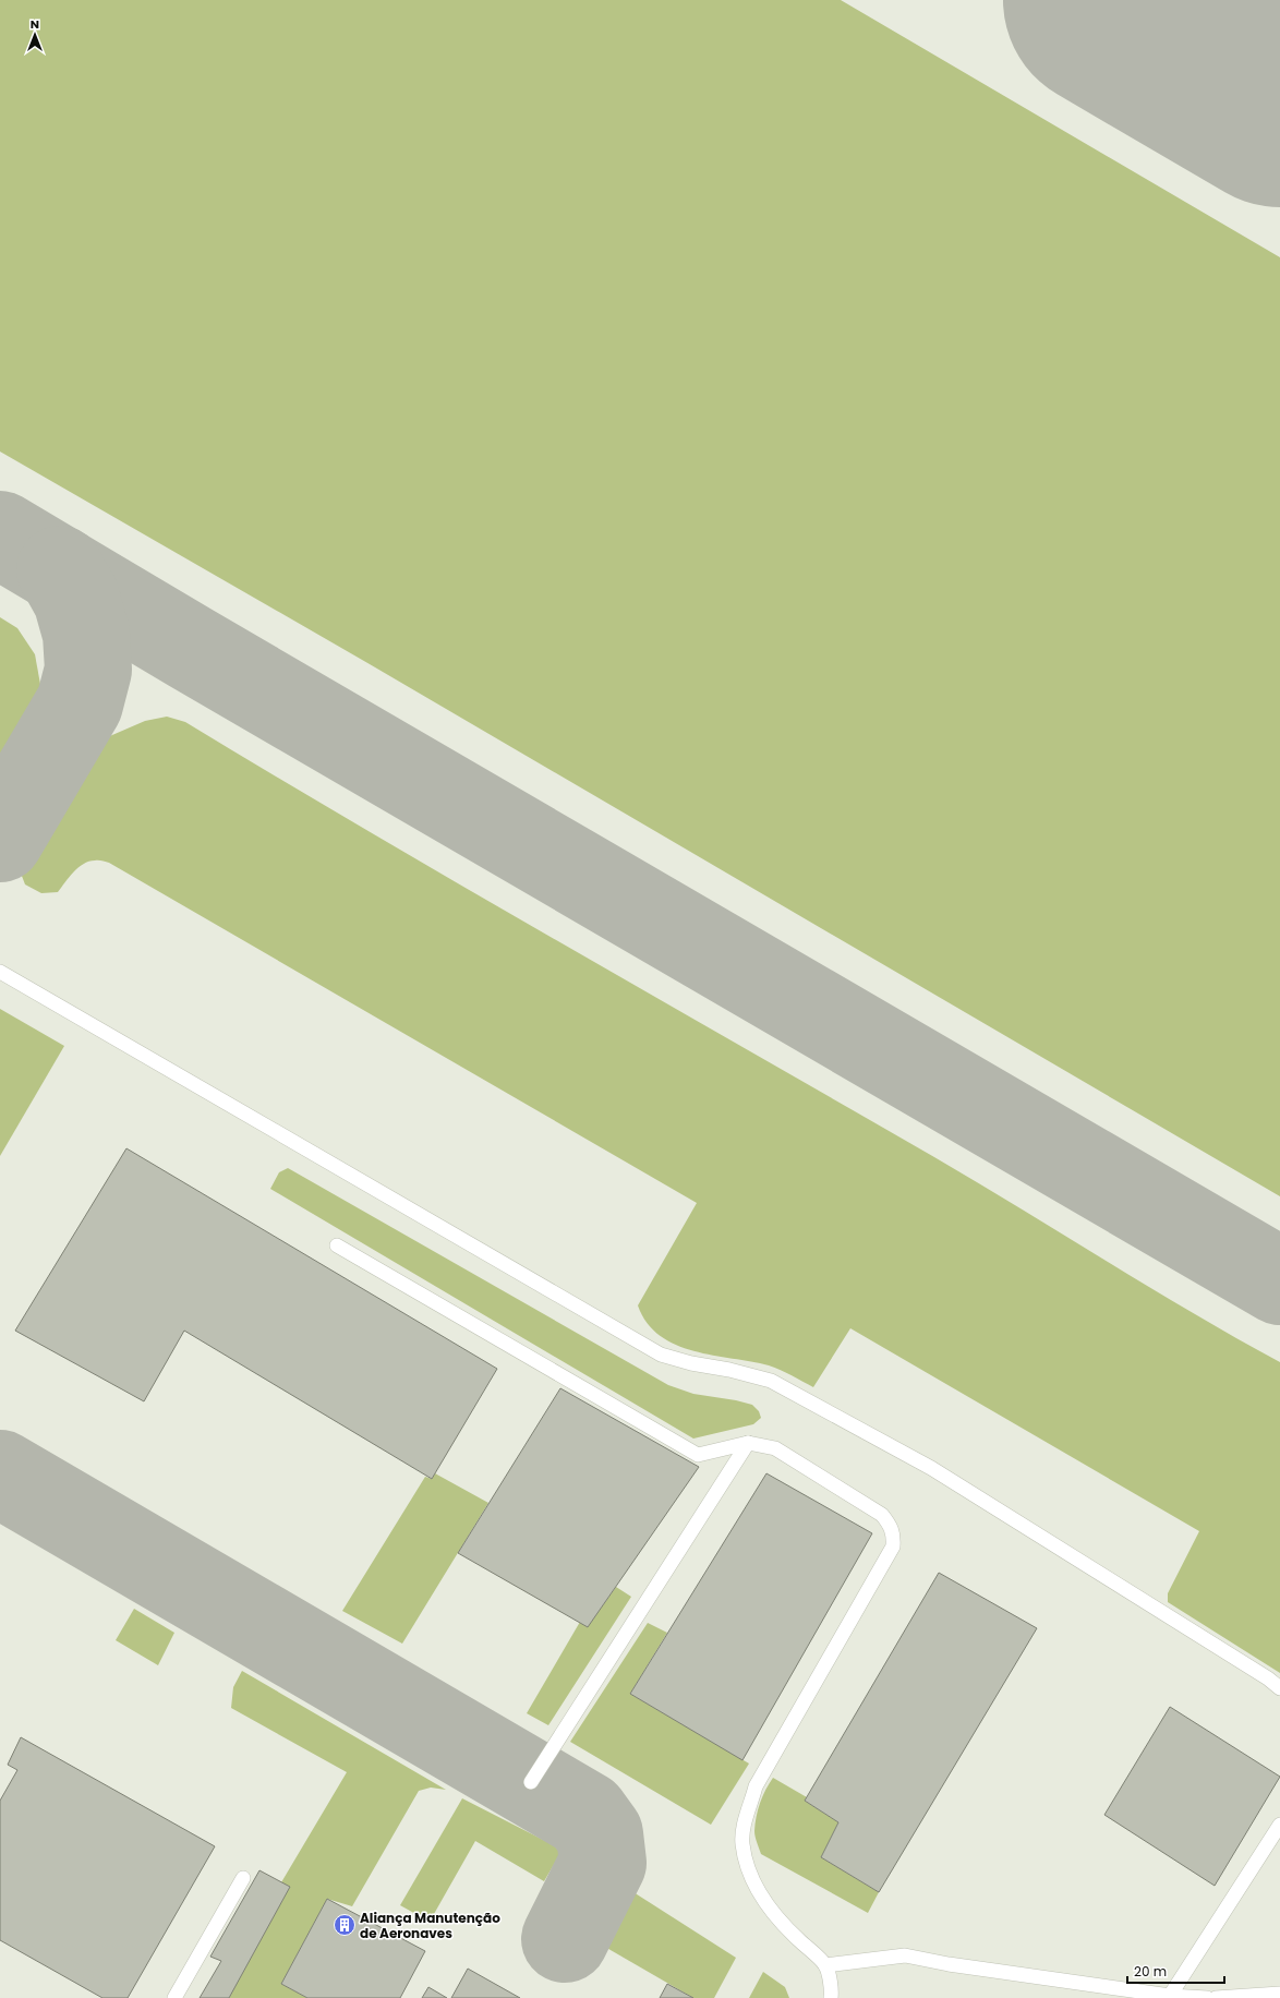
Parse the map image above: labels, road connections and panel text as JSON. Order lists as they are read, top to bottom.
{
  "places": {
    "building": ["Aliança Manutenção de Aeronaves"]
  },
  "scale_bar": "20 m",
  "north": "top"
}
